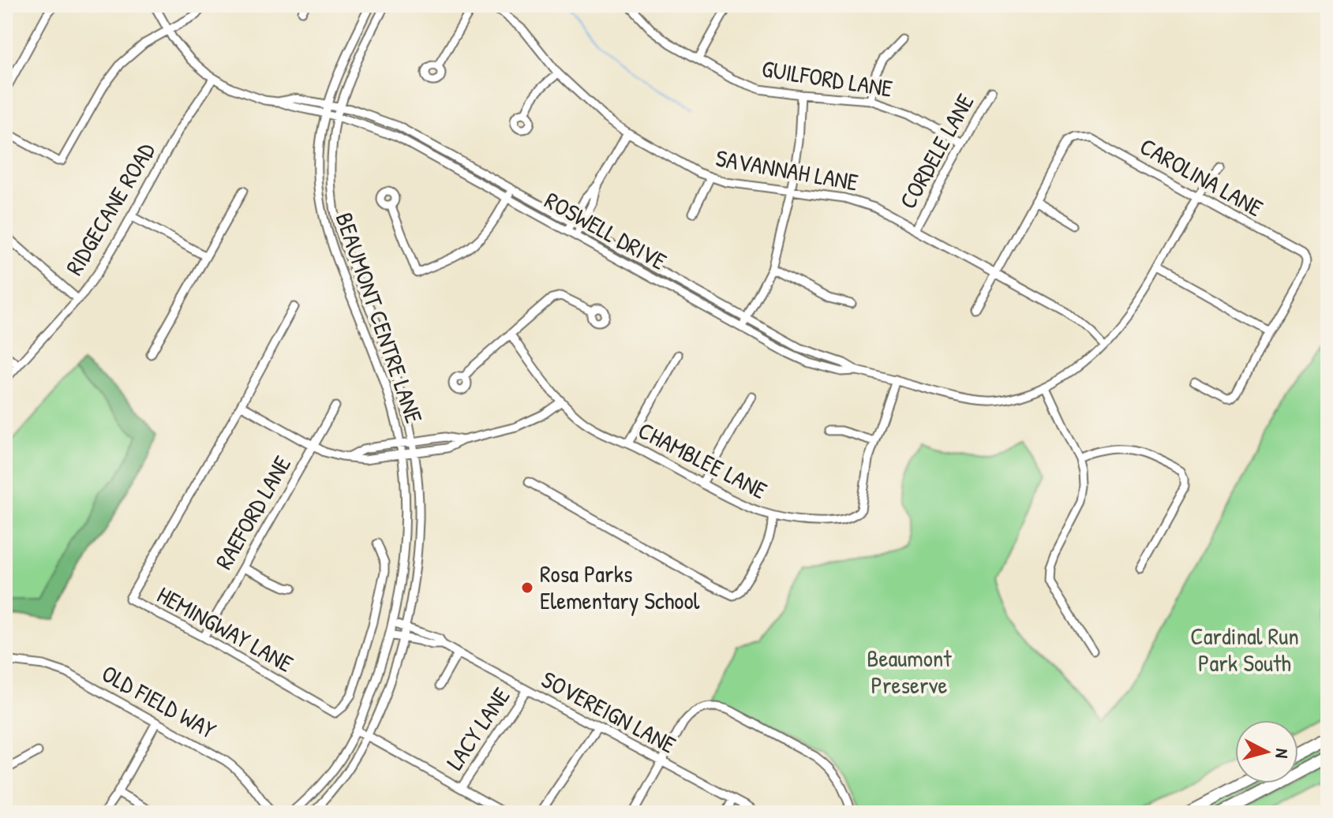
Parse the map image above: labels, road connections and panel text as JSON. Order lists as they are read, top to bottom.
{
  "streets": {
    "street": [
      "GUILFORD LANE",
      "CORDELE LANE",
      "SAVANNAH LANE",
      "CAROLINA LANE",
      "RIDGECANE ROAD",
      "ROSWELL DRIVE",
      "BEAUMONT CENTRE LANE",
      "CHAMBLEE LANE",
      "RAEFORD LANE",
      "HEMINGWAY LANE",
      "OLD FIELD WAY",
      "SOVEREIGN LANE",
      "LACY LANE"
    ]
  },
  "crossings": [
    ["GUILFORD LANE", "CORDELE LANE"],
    ["CORDELE LANE", "SAVANNAH LANE"],
    ["SAVANNAH LANE", "CAROLINA LANE"],
    ["SAVANNAH LANE", "ROSWELL DRIVE"],
    ["CAROLINA LANE", "ROSWELL DRIVE"],
    ["ROSWELL DRIVE", "BEAUMONT CENTRE LANE"],
    ["ROSWELL DRIVE", "CHAMBLEE LANE"],
    ["BEAUMONT CENTRE LANE", "SOVEREIGN LANE"],
    ["RAEFORD LANE", "HEMINGWAY LANE"],
    ["SOVEREIGN LANE", "LACY LANE"]
  ],
  "parks": ["Cardinal Run Park South", "Beaumont Preserve"],
  "places": ["Rosa Parks Elementary School"],
  "north": "right"
}
